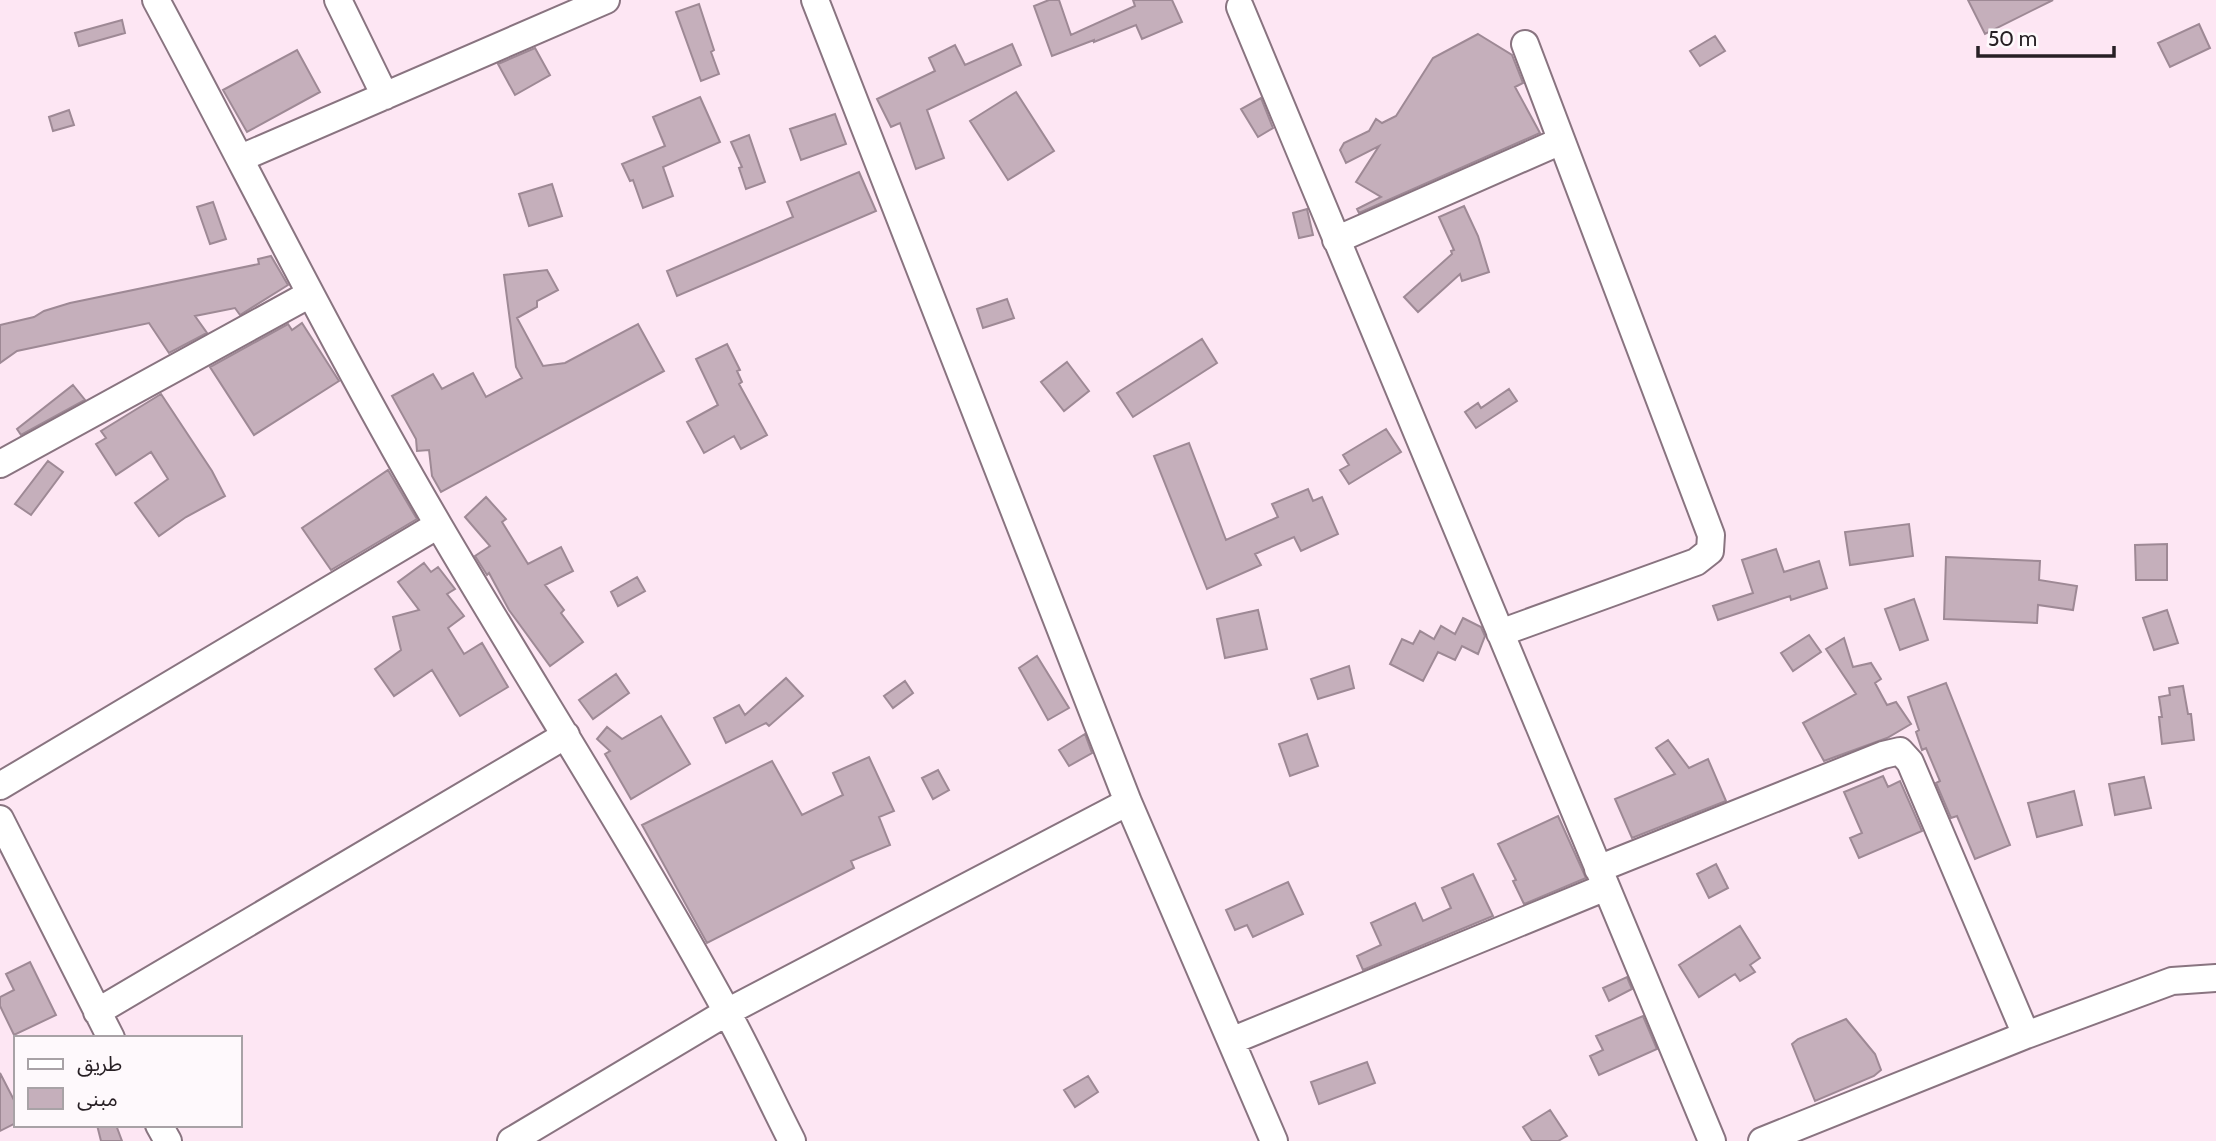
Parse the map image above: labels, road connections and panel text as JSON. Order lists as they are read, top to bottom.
{
  "legend": ["طريق", "مبنى"],
  "scale_bar": "50 m"
}
